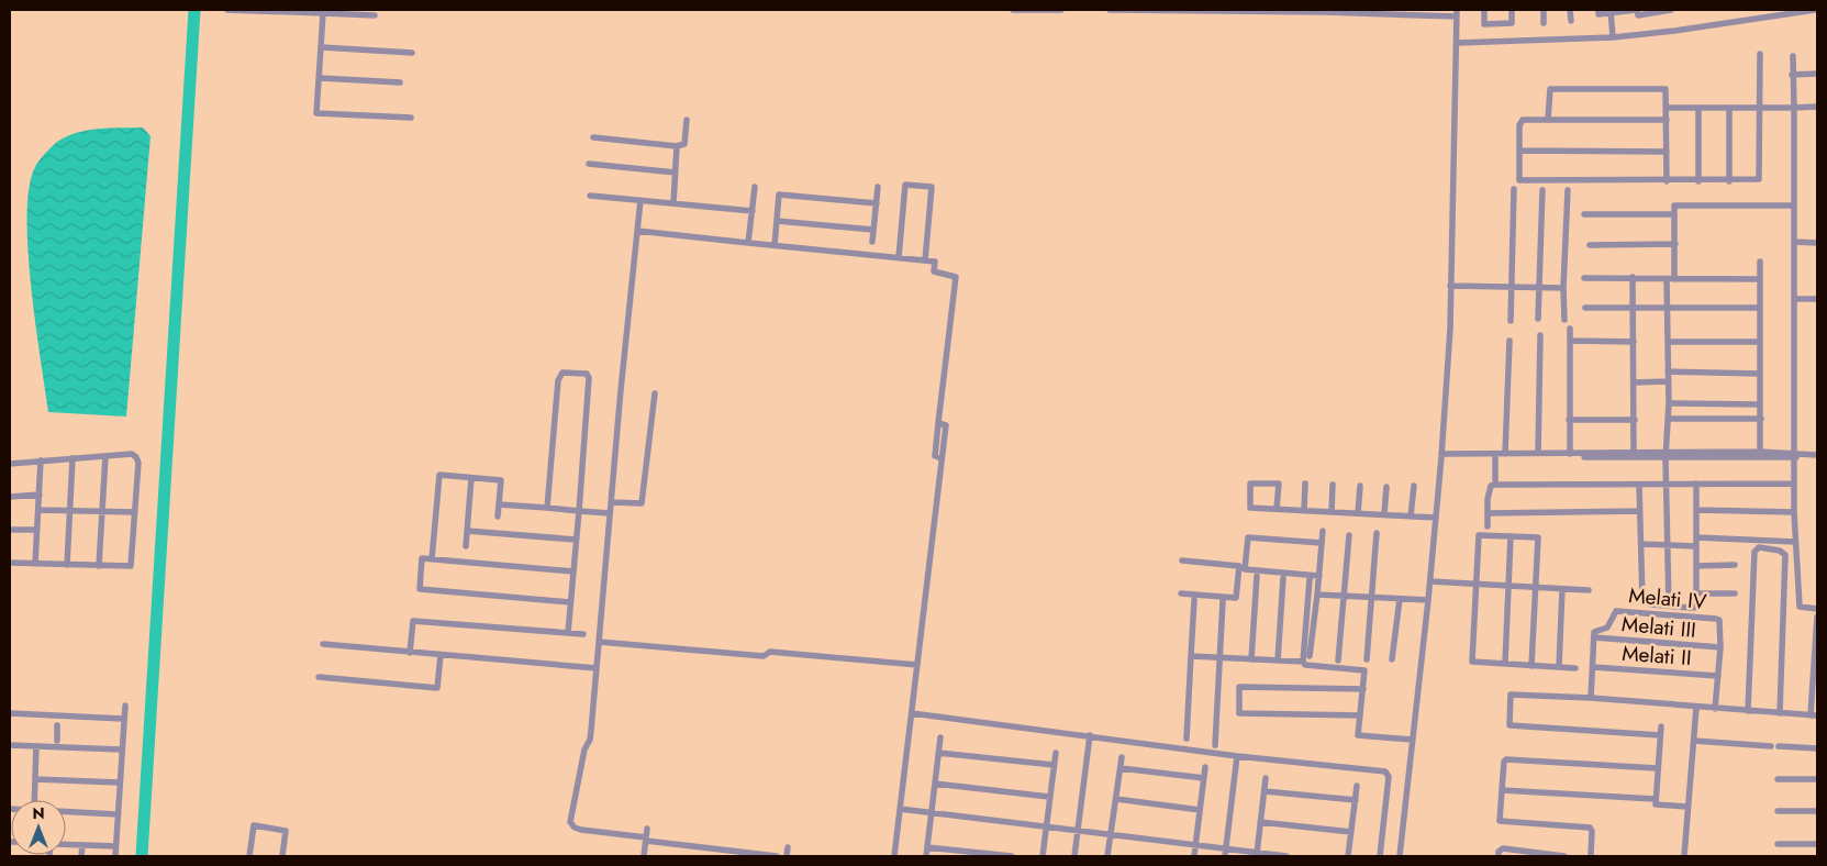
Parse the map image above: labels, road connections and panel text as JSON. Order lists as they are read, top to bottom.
{
  "streets": {
    "street": ["Melati IV", "Melati III", "Melati II"]
  },
  "crossings": [
    ["Melati IV", "Melati III"]
  ],
  "north": "top"
}
